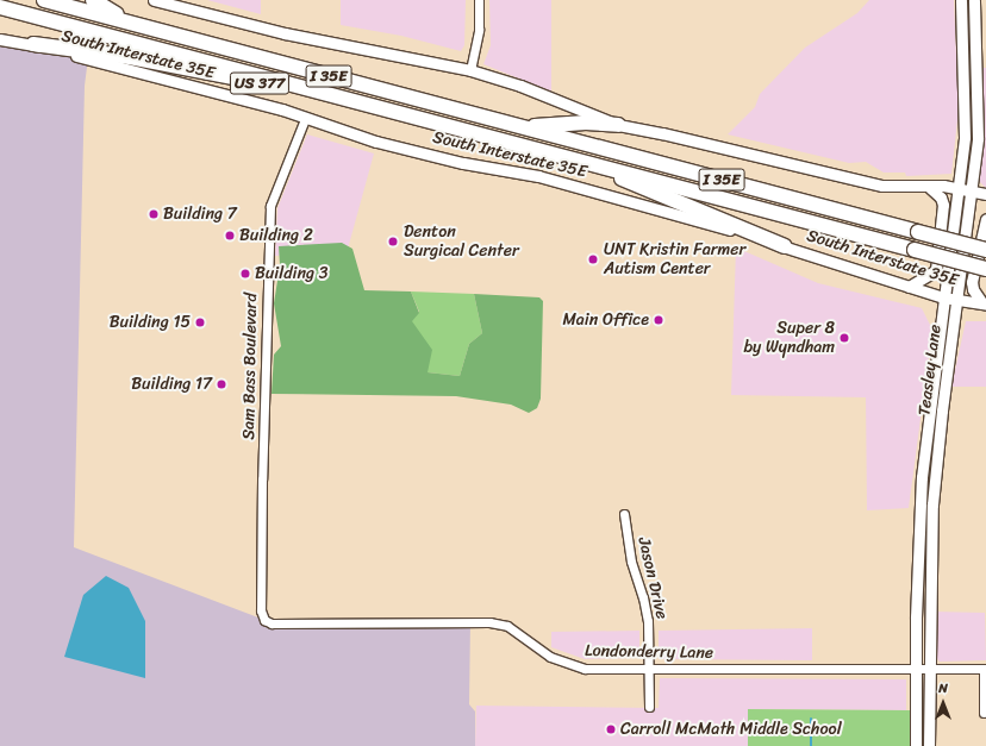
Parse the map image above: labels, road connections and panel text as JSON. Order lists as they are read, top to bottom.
{
  "streets": {
    "highway": ["I 35E", "US 377"],
    "main road": ["South Interstate 35E", "Teasley Lane"],
    "street": ["Sam Bass Boulevard", "Jason Drive", "Londonderry Lane"]
  },
  "crossings": [
    ["South Interstate 35E", "US 377"],
    ["South Interstate 35E", "Sam Bass Boulevard"],
    ["South Interstate 35E", "Teasley Lane"],
    ["I 35E", "US 377"],
    ["Sam Bass Boulevard", "Londonderry Lane"],
    ["Teasley Lane", "Londonderry Lane"],
    ["Jason Drive", "Londonderry Lane"]
  ],
  "places": [
    "Building 7",
    "Building 2",
    "Denton Surgical Center",
    "UNT Kristin Farmer Autism Center",
    "Building 3",
    "Main Office",
    "Building 15",
    "Super 8 by Wyndham",
    "Building 17",
    "Carroll McMath Middle School"
  ],
  "north": "top"
}
